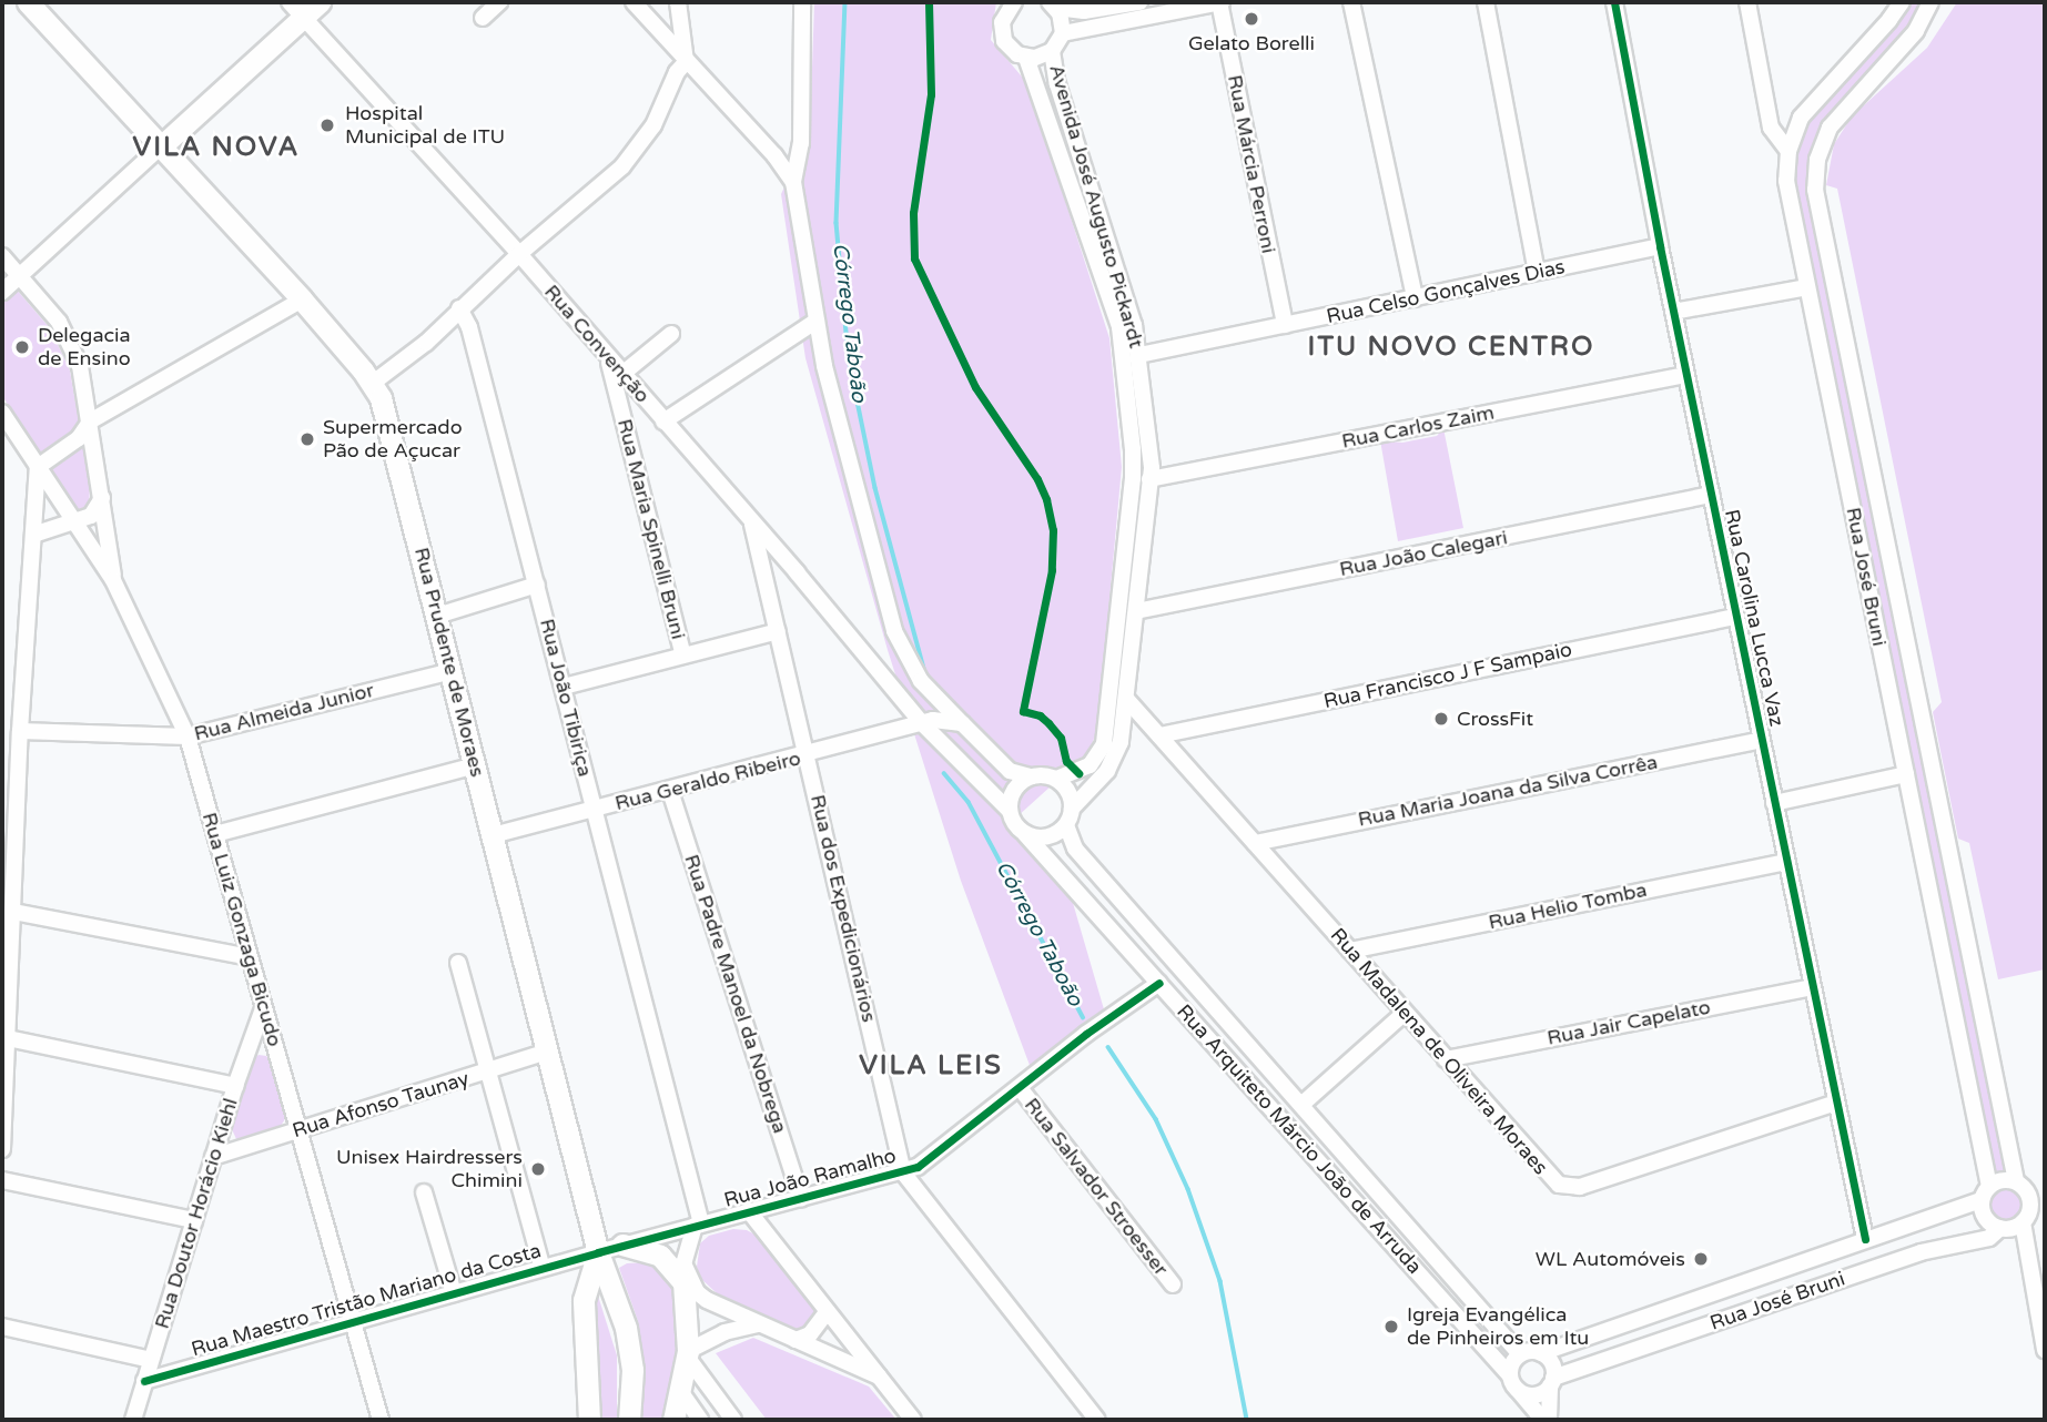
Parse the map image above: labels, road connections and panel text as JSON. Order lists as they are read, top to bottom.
{
  "streets": {
    "main road": ["Rua Prudente de Moraes"],
    "street": [
      "Rua Márcia Perroni",
      "Avenida José Augusto Pickardt",
      "Rua Celso Gonçalves Dias",
      "Rua Convenção",
      "Rua Carlos Zaim",
      "Rua Maria Spinelli Bruni",
      "Rua João Calegari",
      "Rua José Bruni",
      "Rua Carolina Lucca Vaz",
      "Rua Francisco J F Sampaio",
      "Rua João Tibiriça",
      "Rua Almeida Junior",
      "Rua Geraldo Ribeiro",
      "Rua Maria Joana da Silva Corrêa",
      "Rua Helio Tomba",
      "Rua dos Expedicionários",
      "Rua Luiz Gonzaga Bicudo",
      "Rua Padre Manoel da Nobrega",
      "Rua Jair Capelato",
      "Rua Madalena de Oliveira Moraes",
      "Rua Afonso Taunay",
      "Rua Arquiteto Márcio João de Arruda",
      "Rua João Ramalho",
      "Rua Salvador Stroesser",
      "Rua Doutor Horácio Kiehl",
      "Rua Maestro Tristão Mariano da Costa"
    ]
  },
  "crossings": [
    ["Rua Márcia Perroni", "Rua Celso Gonçalves Dias"],
    ["Avenida José Augusto Pickardt", "Rua Celso Gonçalves Dias"],
    ["Avenida José Augusto Pickardt", "Rua Carlos Zaim"],
    ["Avenida José Augusto Pickardt", "Rua João Calegari"],
    ["Avenida José Augusto Pickardt", "Rua Madalena de Oliveira Moraes"],
    ["Avenida José Augusto Pickardt", "Rua Arquiteto Márcio João de Arruda"],
    ["Rua Celso Gonçalves Dias", "Rua Carolina Lucca Vaz"],
    ["Rua Convenção", "Rua Maria Spinelli Bruni"],
    ["Rua Convenção", "Rua Geraldo Ribeiro"],
    ["Rua Convenção", "Rua dos Expedicionários"],
    ["Rua Carlos Zaim", "Rua Carolina Lucca Vaz"],
    ["Rua João Calegari", "Rua Carolina Lucca Vaz"],
    ["Rua José Bruni", "Rua Carolina Lucca Vaz"],
    ["Rua José Bruni", "Rua Arquiteto Márcio João de Arruda"],
    ["Rua Carolina Lucca Vaz", "Rua Francisco J F Sampaio"],
    ["Rua Carolina Lucca Vaz", "Rua Maria Joana da Silva Corrêa"],
    ["Rua Carolina Lucca Vaz", "Rua Helio Tomba"],
    ["Rua Carolina Lucca Vaz", "Rua Jair Capelato"],
    ["Rua Carolina Lucca Vaz", "Rua Madalena de Oliveira Moraes"],
    ["Rua Prudente de Moraes", "Rua Almeida Junior"],
    ["Rua Prudente de Moraes", "Rua Geraldo Ribeiro"],
    ["Rua Prudente de Moraes", "Rua Afonso Taunay"],
    ["Rua Prudente de Moraes", "Rua João Ramalho"],
    ["Rua Prudente de Moraes", "Rua Maestro Tristão Mariano da Costa"],
    ["Rua Francisco J F Sampaio", "Rua Madalena de Oliveira Moraes"],
    ["Rua João Tibiriça", "Rua Geraldo Ribeiro"],
    ["Rua João Tibiriça", "Rua João Ramalho"],
    ["Rua Almeida Junior", "Rua Luiz Gonzaga Bicudo"],
    ["Rua Geraldo Ribeiro", "Rua dos Expedicionários"],
    ["Rua Geraldo Ribeiro", "Rua Padre Manoel da Nobrega"],
    ["Rua Maria Joana da Silva Corrêa", "Rua Madalena de Oliveira Moraes"],
    ["Rua Helio Tomba", "Rua Madalena de Oliveira Moraes"],
    ["Rua dos Expedicionários", "Rua João Ramalho"],
    ["Rua Luiz Gonzaga Bicudo", "Rua Afonso Taunay"],
    ["Rua Luiz Gonzaga Bicudo", "Rua Doutor Horácio Kiehl"],
    ["Rua Luiz Gonzaga Bicudo", "Rua Maestro Tristão Mariano da Costa"],
    ["Rua Padre Manoel da Nobrega", "Rua João Ramalho"],
    ["Rua Jair Capelato", "Rua Madalena de Oliveira Moraes"],
    ["Rua Afonso Taunay", "Rua Doutor Horácio Kiehl"],
    ["Rua Arquiteto Márcio João de Arruda", "Rua João Ramalho"],
    ["Rua João Ramalho", "Rua Salvador Stroesser"],
    ["Rua João Ramalho", "Rua Maestro Tristão Mariano da Costa"],
    ["Rua Doutor Horácio Kiehl", "Rua Maestro Tristão Mariano da Costa"]
  ],
  "districts": ["VILA NOVA", "ITU NOVO CENTRO", "VILA LEIS"],
  "water": ["Córrego Taboão"],
  "places": [
    "Gelato Borelli",
    "Hospital Municipal de ITU",
    "Delegacia de Ensino",
    "Supermercado Pão de Açucar",
    "CrossFit",
    "Unisex Hairdressers Chimini",
    "WL Automóveis",
    "Igreja Evangélica de Pinheiros em Itu"
  ]
}
